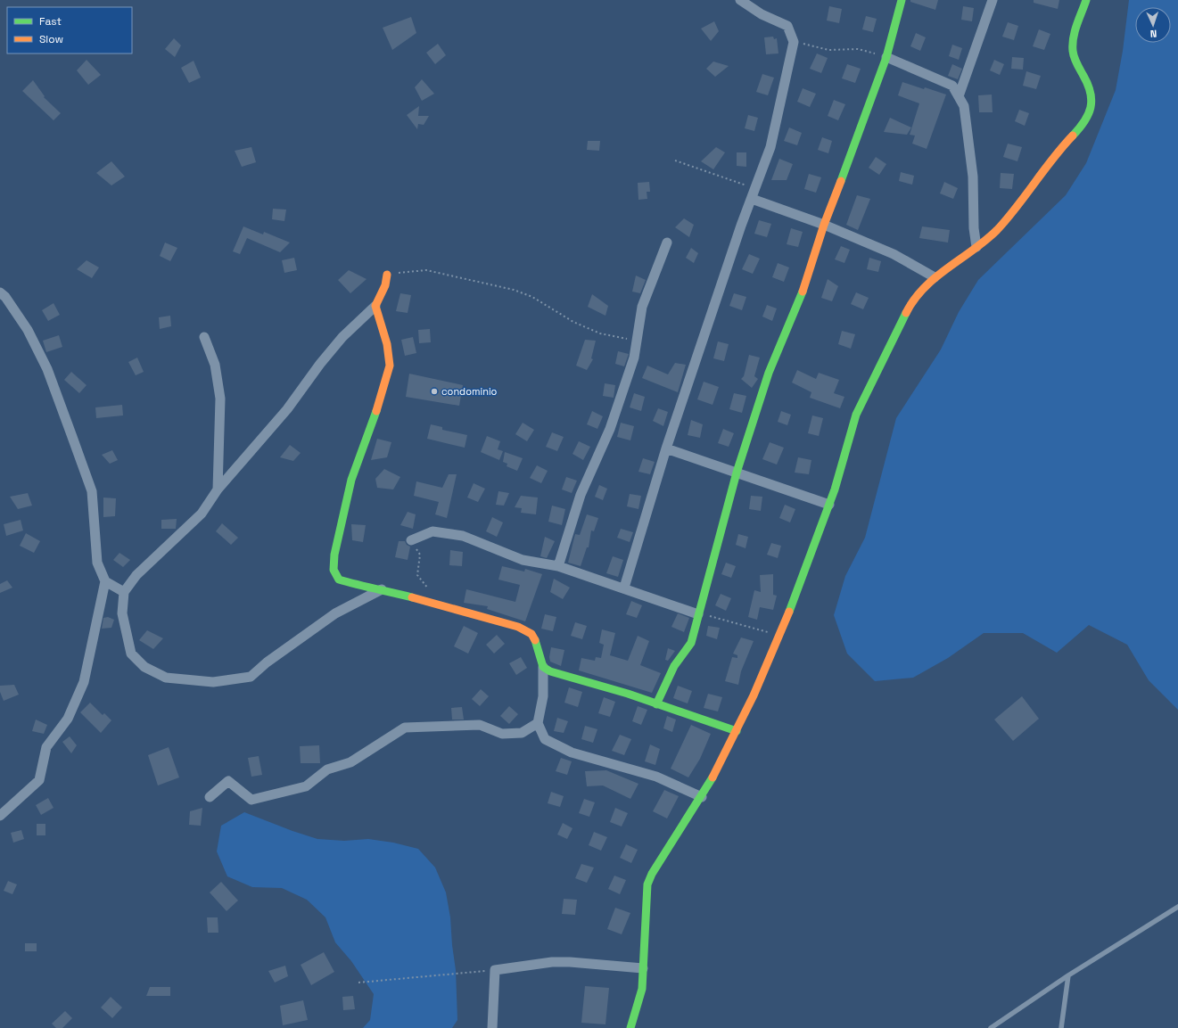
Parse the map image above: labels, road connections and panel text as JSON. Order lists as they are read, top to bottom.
{
  "places": ["condominio"],
  "legend": ["Fast", "Slow"],
  "north": "bottom"
}
